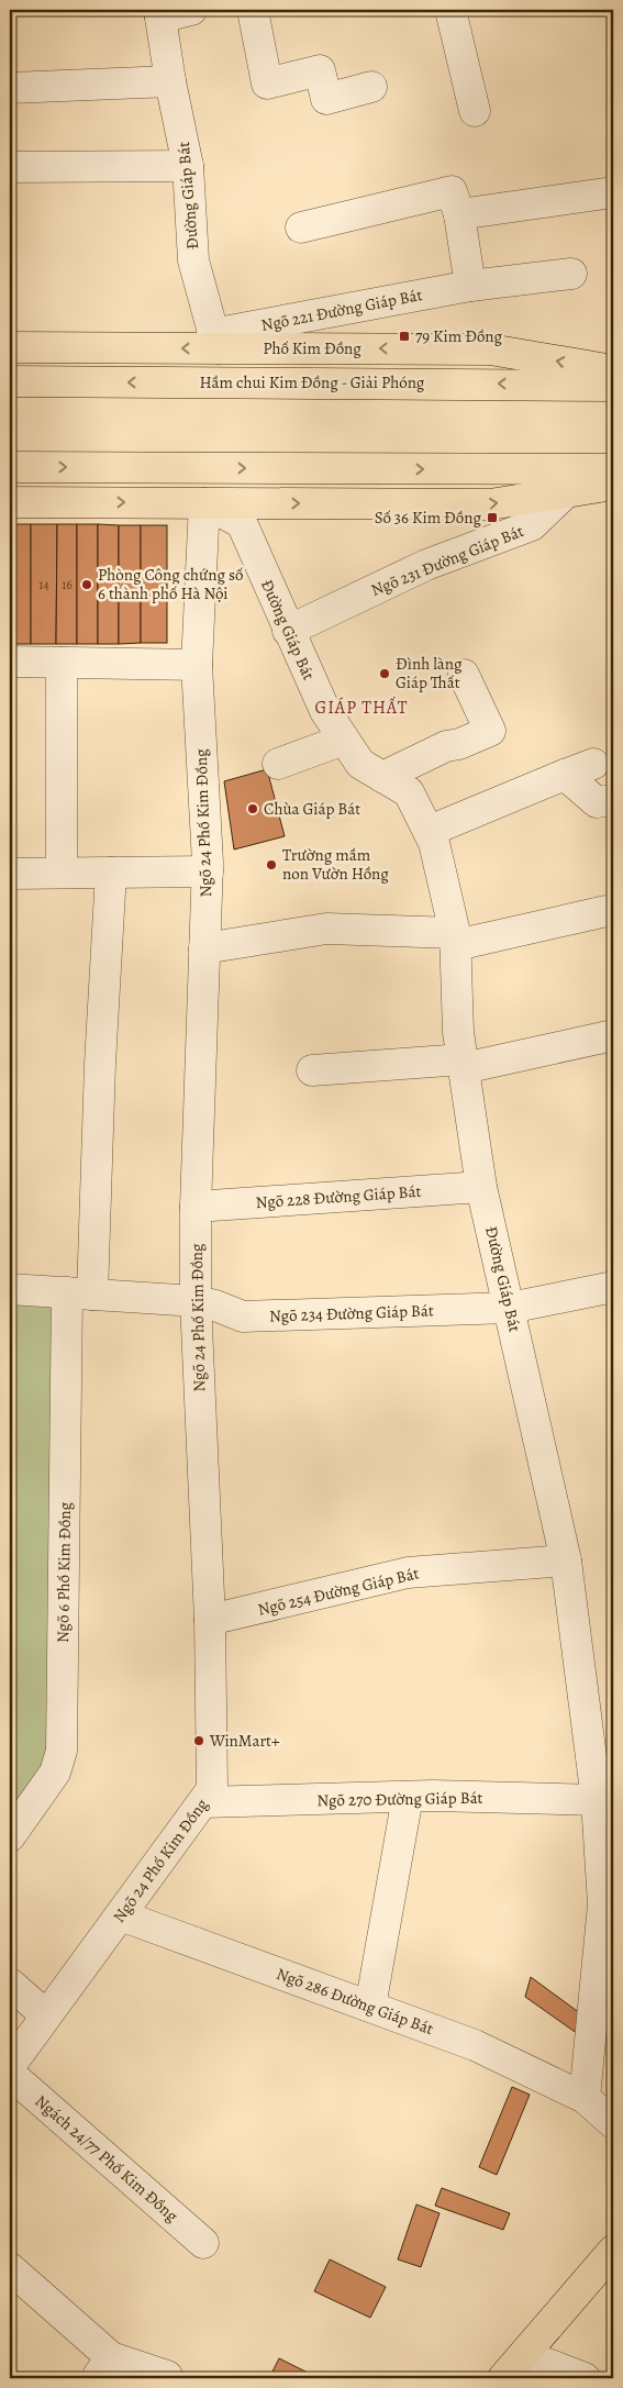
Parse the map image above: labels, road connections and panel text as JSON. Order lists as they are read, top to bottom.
{
  "streets": {
    "main road": ["Phố Kim Đồng", "Hầm chui Kim Đồng - Giải Phóng"],
    "street": [
      "Đường Giáp Bát",
      "Ngõ 221 Đường Giáp Bát",
      "Ngõ 231 Đường Giáp Bát",
      "Ngõ 24 Phố Kim Đồng",
      "Ngõ 228 Đường Giáp Bát",
      "Ngõ 234 Đường Giáp Bát",
      "Ngõ 6 Phố Kim Đồng",
      "Ngõ 254 Đường Giáp Bát",
      "Ngõ 270 Đường Giáp Bát",
      "Ngõ 286 Đường Giáp Bát",
      "Ngách 24/77 Phố Kim Đồng"
    ]
  },
  "crossings": [
    ["Đường Giáp Bát", "Ngõ 221 Đường Giáp Bát"],
    ["Đường Giáp Bát", "Phố Kim Đồng"],
    ["Đường Giáp Bát", "Ngõ 231 Đường Giáp Bát"],
    ["Đường Giáp Bát", "Ngõ 24 Phố Kim Đồng"],
    ["Đường Giáp Bát", "Ngõ 228 Đường Giáp Bát"],
    ["Đường Giáp Bát", "Ngõ 234 Đường Giáp Bát"],
    ["Đường Giáp Bát", "Ngõ 254 Đường Giáp Bát"],
    ["Đường Giáp Bát", "Ngõ 270 Đường Giáp Bát"],
    ["Đường Giáp Bát", "Ngõ 286 Đường Giáp Bát"],
    ["Ngõ 221 Đường Giáp Bát", "Phố Kim Đồng"],
    ["Ngõ 24 Phố Kim Đồng", "Ngõ 228 Đường Giáp Bát"],
    ["Ngõ 24 Phố Kim Đồng", "Ngõ 234 Đường Giáp Bát"],
    ["Ngõ 24 Phố Kim Đồng", "Ngõ 254 Đường Giáp Bát"],
    ["Ngõ 24 Phố Kim Đồng", "Ngõ 270 Đường Giáp Bát"],
    ["Ngõ 24 Phố Kim Đồng", "Ngõ 286 Đường Giáp Bát"]
  ],
  "districts": ["GIÁP THẤT"],
  "places": {
    "transit": ["79 Kim Đồng", "Số 36 Kim Đồng"],
    "other": [
      "Phòng Công chứng số 6 thành phố Hà Nội",
      "Đình làng Giáp Thất",
      "Chùa Giáp Bát",
      "Trường mầm non Vườn Hồng",
      "WinMart+"
    ]
  },
  "house_numbers": ["14", "16"]
}
